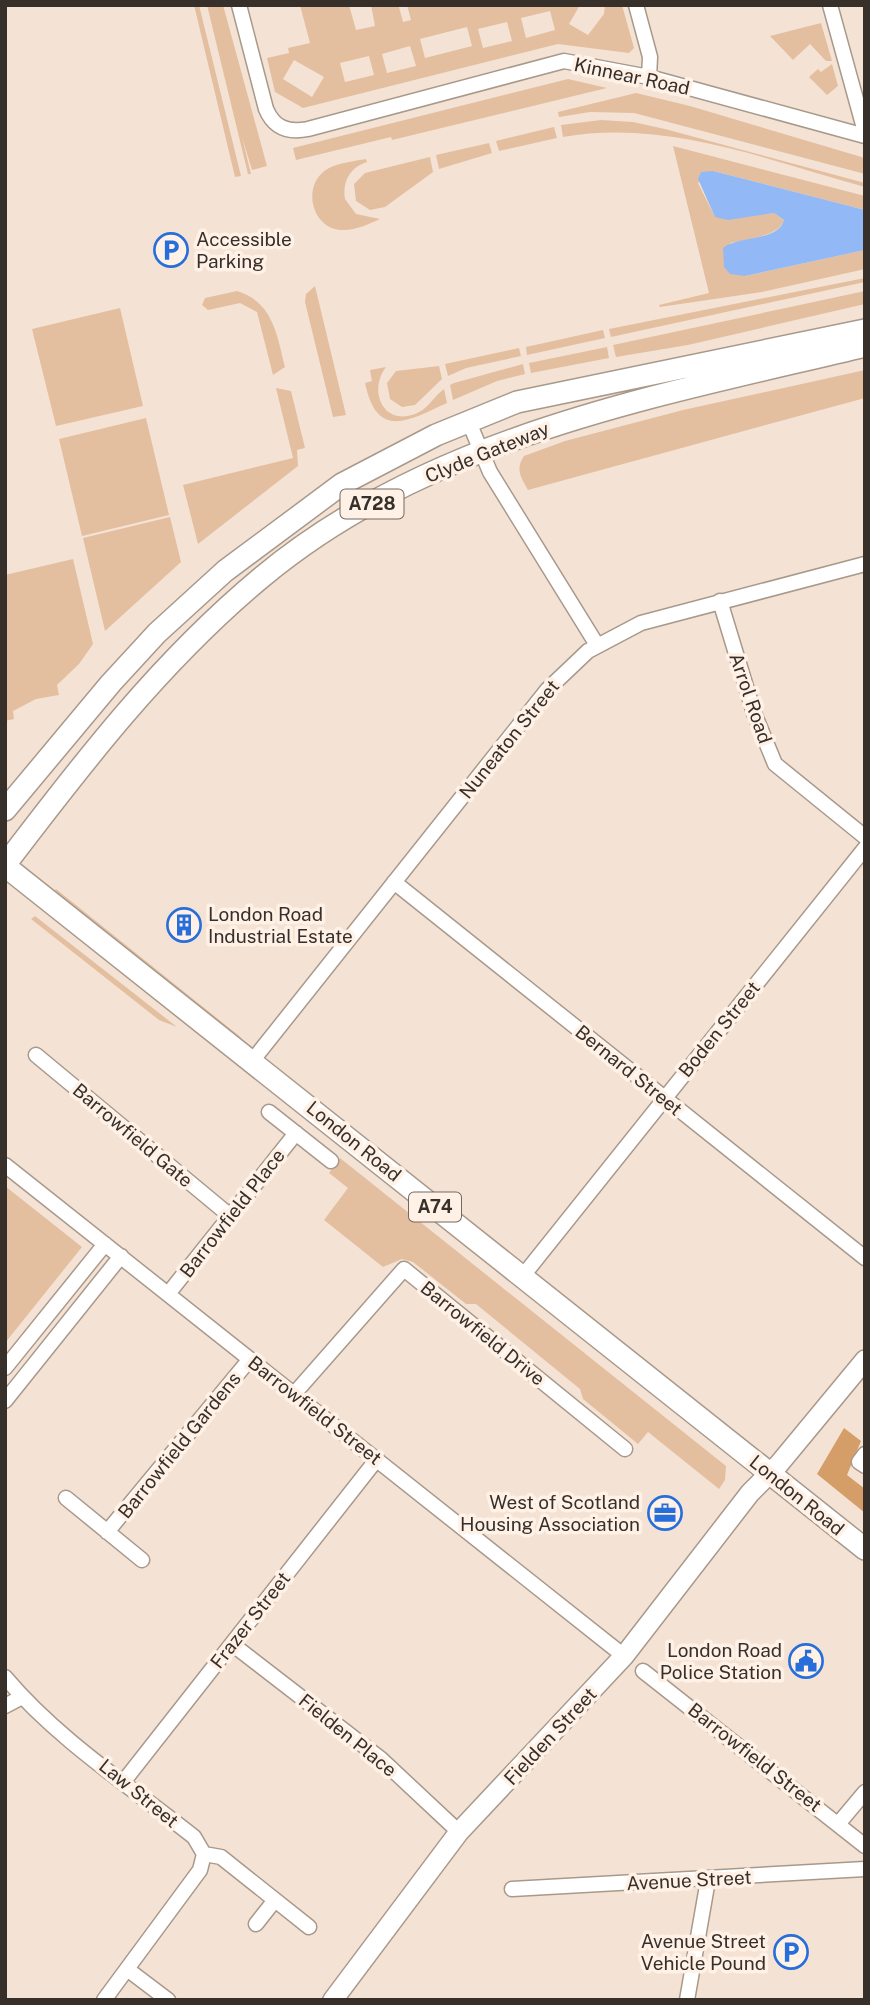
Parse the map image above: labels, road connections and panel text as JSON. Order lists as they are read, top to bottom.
{
  "streets": {
    "main road": [
      "Clyde Gateway",
      "A728",
      "London Road",
      "A74",
      "Fielden Street"
    ],
    "street": [
      "Kinnear Road",
      "Arrol Road",
      "Nuneaton Street",
      "Boden Street",
      "Bernard Street",
      "Barrowfield Gate",
      "Barrowfield Place",
      "Barrowfield Drive",
      "Barrowfield Street",
      "Barrowfield Gardens",
      "Frazer Street",
      "Fielden Place",
      "Law Street",
      "Avenue Street"
    ]
  },
  "crossings": [
    ["Clyde Gateway", "London Road"],
    ["Arrol Road", "Nuneaton Street"],
    ["Nuneaton Street", "Bernard Street"],
    ["Nuneaton Street", "London Road"],
    ["Boden Street", "Bernard Street"],
    ["Boden Street", "London Road"],
    ["Barrowfield Gate", "Barrowfield Place"],
    ["London Road", "Fielden Street"],
    ["Barrowfield Place", "Barrowfield Street"],
    ["Barrowfield Drive", "Barrowfield Street"],
    ["Barrowfield Street", "Barrowfield Gardens"],
    ["Barrowfield Street", "Frazer Street"],
    ["Barrowfield Street", "Fielden Street"],
    ["Frazer Street", "Fielden Place"],
    ["Frazer Street", "Law Street"],
    ["Fielden Place", "Fielden Street"]
  ],
  "places": {
    "parking": ["Accessible Parking", "Avenue Street Vehicle Pound"],
    "building": ["London Road Industrial Estate"],
    "office": ["West of Scotland Housing Association"],
    "public building": ["London Road Police Station"]
  }
}
